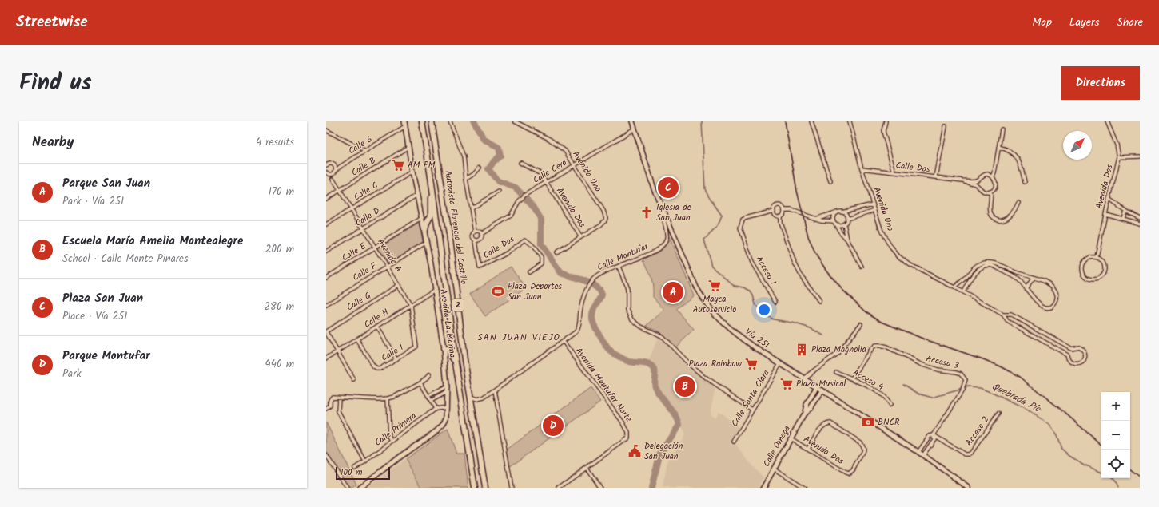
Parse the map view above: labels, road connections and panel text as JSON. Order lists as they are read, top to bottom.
{
  "streets": {
    "highway": ["Autopista Florencio del Castillo", "2"],
    "street": [
      "Calle 6",
      "Calle B",
      "Calle Dos",
      "Calle Cero",
      "Avenida Uno",
      "Avenida Dos",
      "Calle C",
      "Calle D",
      "Calle E",
      "Avenida A",
      "Calle Montufar",
      "Acceso 1",
      "Calle F",
      "Calle G",
      "Calle H",
      "Avenida La Marina",
      "Vía 251",
      "Calle I",
      "Acceso 3",
      "Acceso 4",
      "Avenida Montufar Norte",
      "Calle Santa Clara",
      "Calle Primera",
      "Acceso 2",
      "Calle Omega"
    ]
  },
  "crossings": [
    ["Calle 6", "Avenida La Marina"],
    ["Calle B", "Avenida A"],
    ["Calle B", "Avenida La Marina"],
    ["Calle Dos", "Calle Cero"],
    ["Calle Dos", "Avenida Uno"],
    ["Calle Cero", "Avenida Uno"],
    ["Calle Cero", "Avenida Dos"],
    ["Calle Cero", "Vía 251"],
    ["Avenida Uno", "Avenida Dos"],
    ["Avenida Dos", "Calle Omega"],
    ["Calle C", "Avenida A"],
    ["Calle C", "Avenida La Marina"],
    ["Calle D", "Avenida A"],
    ["Calle D", "Avenida La Marina"],
    ["Autopista Florencio del Castillo", "Calle Montufar"],
    ["Calle E", "Avenida A"],
    ["Calle E", "Avenida La Marina"],
    ["Avenida A", "Calle F"],
    ["Avenida A", "Calle G"],
    ["Avenida A", "Calle H"],
    ["Avenida A", "Calle I"],
    ["Calle Montufar", "Vía 251"],
    ["Calle Montufar", "Avenida Montufar Norte"],
    ["Calle F", "Avenida La Marina"],
    ["Calle H", "Avenida La Marina"],
    ["Calle H", "Calle I"],
    ["Avenida La Marina", "Calle Primera"],
    ["Vía 251", "Calle Santa Clara"],
    ["Vía 251", "Calle Omega"],
    ["Acceso 3", "Acceso 4"],
    ["Acceso 3", "Acceso 2"]
  ],
  "districts": ["SAN JUAN VIEJO"],
  "water": ["Quebrada Pío"],
  "places": {
    "supermarket": [
      "AM PM",
      "Mayca Autoservicio",
      "Plaza Rainbow",
      "Plaza Musical"
    ],
    "church": ["Iglesia de San Juan"],
    "sports": ["Plaza Deportes San Juan"],
    "building": ["Plaza Magnolia"],
    "bank": ["BNCR"],
    "public building": ["Delegación San Juan"]
  },
  "scale_bar": "100 m",
  "north": "top right",
  "page": {
    "header": "Streetwise",
    "nav": ["Map", "Layers", "Share"],
    "title": "Find us",
    "buttons": "Directions",
    "heading": ["Nearby", "4 results"],
    "list": [
      {
        "mark": "A",
        "name": "Parque San Juan",
        "note": "Park · Vía 251",
        "value": "170 m"
      },
      {
        "mark": "B",
        "name": "Escuela María Amelia Montealegre",
        "note": "School · Calle Monte Pinares",
        "value": "200 m"
      },
      {
        "mark": "C",
        "name": "Plaza San Juan",
        "note": "Place · Vía 251",
        "value": "280 m"
      },
      {
        "mark": "D",
        "name": "Parque Montufar",
        "note": "Park",
        "value": "440 m"
      }
    ],
    "pins": [
      "C",
      "A",
      "B",
      "D"
    ],
    "map_buttons": ["+", "−"],
    "scale": "100 m"
  }
}
